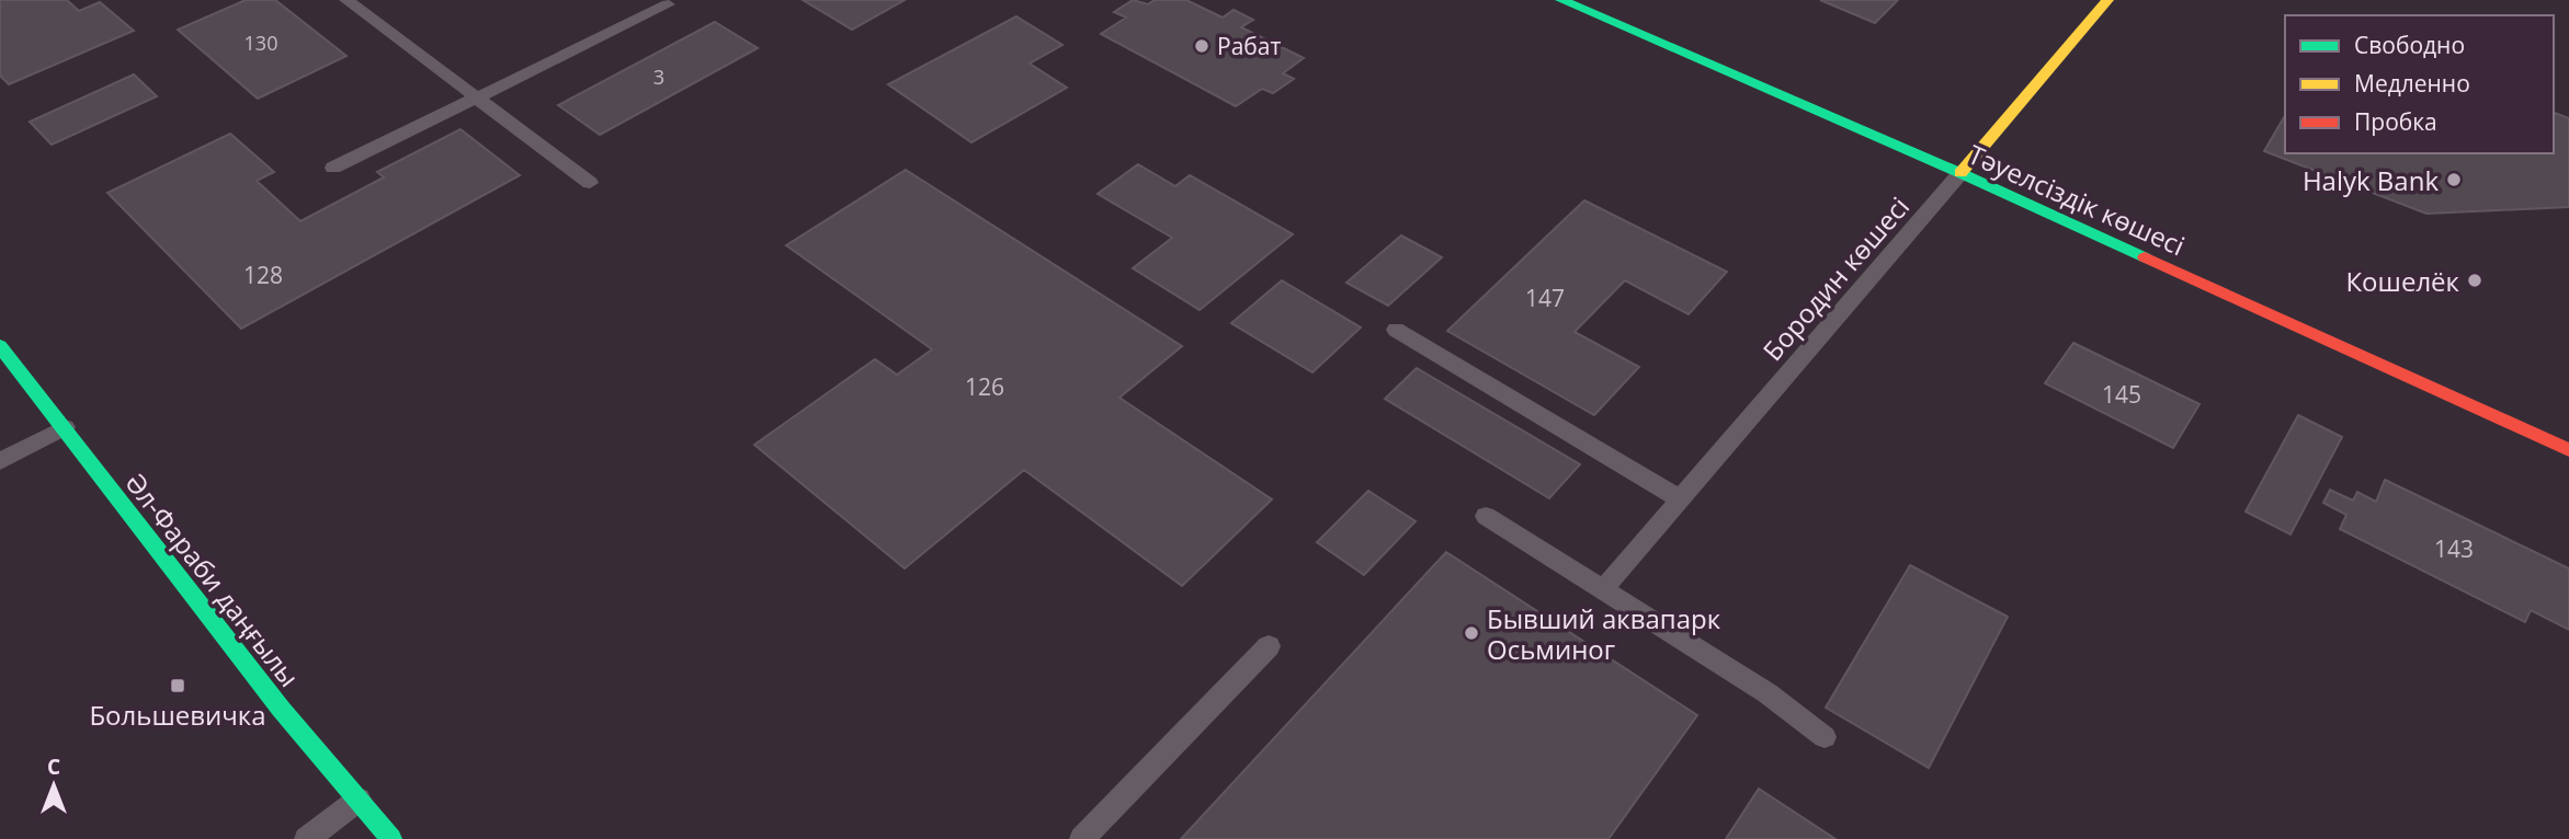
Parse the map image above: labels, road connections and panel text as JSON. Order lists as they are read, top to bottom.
{
  "streets": {
    "main road": ["Тәуелсіздік көшесі", "Бородин көшесі", "Әл-Фараби даңғылы"]
  },
  "crossings": [
    ["Тәуелсіздік көшесі", "Бородин көшесі"]
  ],
  "places": {
    "other": [
      "Рабат",
      "Halyk Bank",
      "Кошелёк",
      "Бывший аквапарк Осьминог"
    ],
    "transit": ["Большевичка"]
  },
  "house_numbers": [
    "130",
    "3",
    "128",
    "147",
    "126",
    "145",
    "143"
  ],
  "legend": ["Свободно", "Медленно", "Пробка"],
  "north": "top"
}
